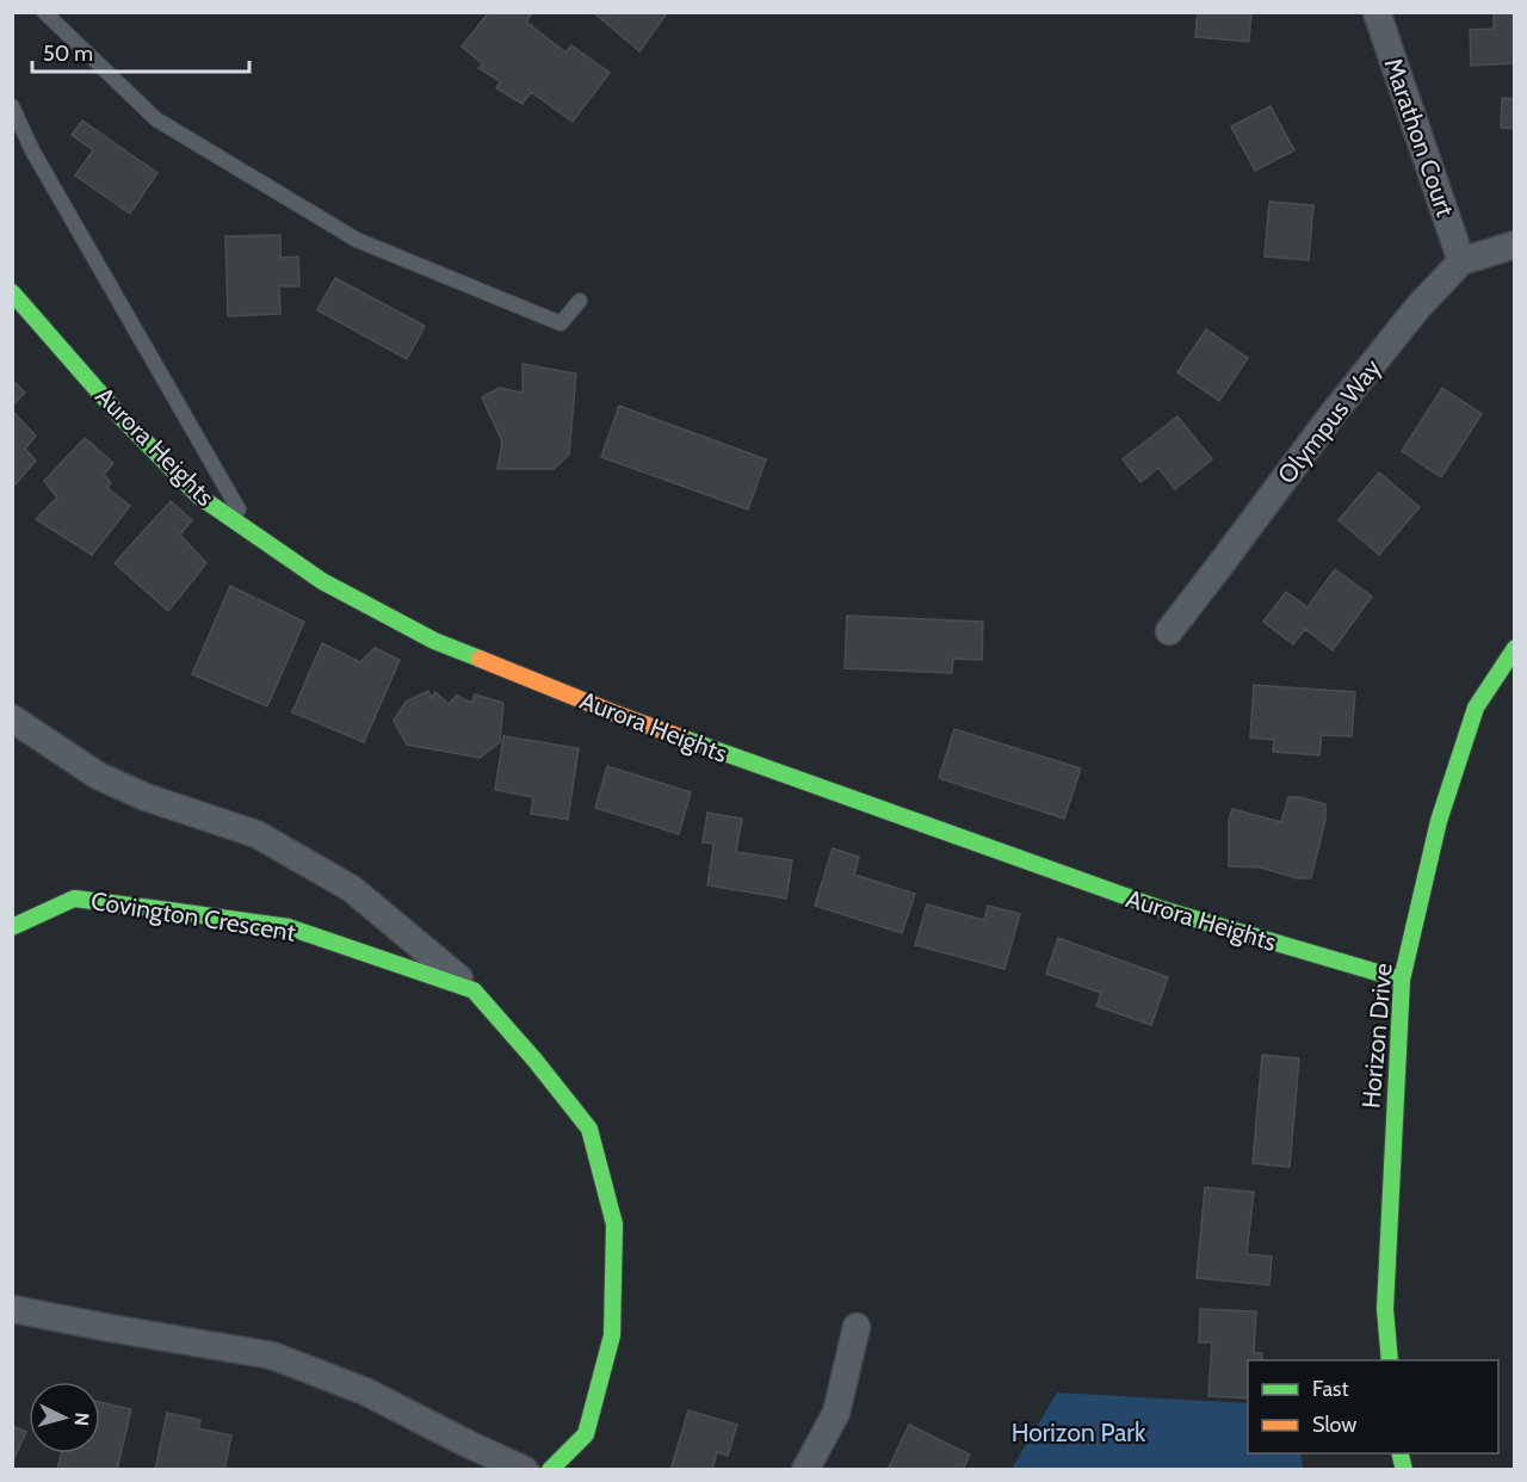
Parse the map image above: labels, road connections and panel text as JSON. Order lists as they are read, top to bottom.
{
  "streets": {
    "street": [
      "Marathon Court",
      "Olympus Way",
      "Aurora Heights",
      "Covington Crescent",
      "Horizon Drive"
    ]
  },
  "crossings": [
    ["Marathon Court", "Olympus Way"],
    ["Aurora Heights", "Horizon Drive"]
  ],
  "parks": ["Horizon Park"],
  "legend": ["Fast", "Slow"],
  "scale_bar": "50 m",
  "north": "right"
}
